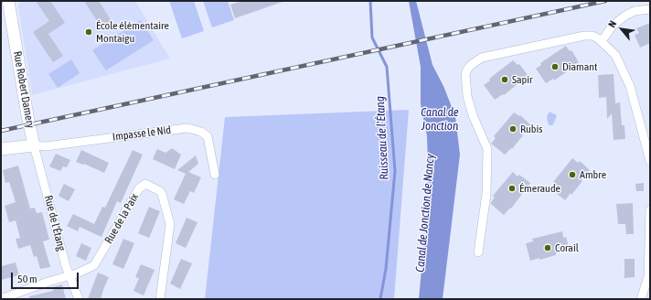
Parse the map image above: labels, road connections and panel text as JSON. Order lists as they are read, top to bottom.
{
  "streets": {
    "street": [
      "Rue Robert Damery",
      "Impasse le Nid",
      "Rue de la Paix",
      "Rue de l'Étang"
    ]
  },
  "crossings": [
    ["Rue Robert Damery", "Impasse le Nid"],
    ["Rue Robert Damery", "Rue de l'Étang"],
    ["Impasse le Nid", "Rue de l'Étang"],
    ["Rue de la Paix", "Rue de l'Étang"]
  ],
  "water": ["Canal de Jonction", "Ruisseau de l'Étang", "Canal de Jonction de Nancy"],
  "places": [
    "École élémentaire Montaigu",
    "Diamant",
    "Sapir",
    "Rubis",
    "Ambre",
    "Émeraude",
    "Corail"
  ],
  "scale_bar": "50 m",
  "north": "top left"
}
